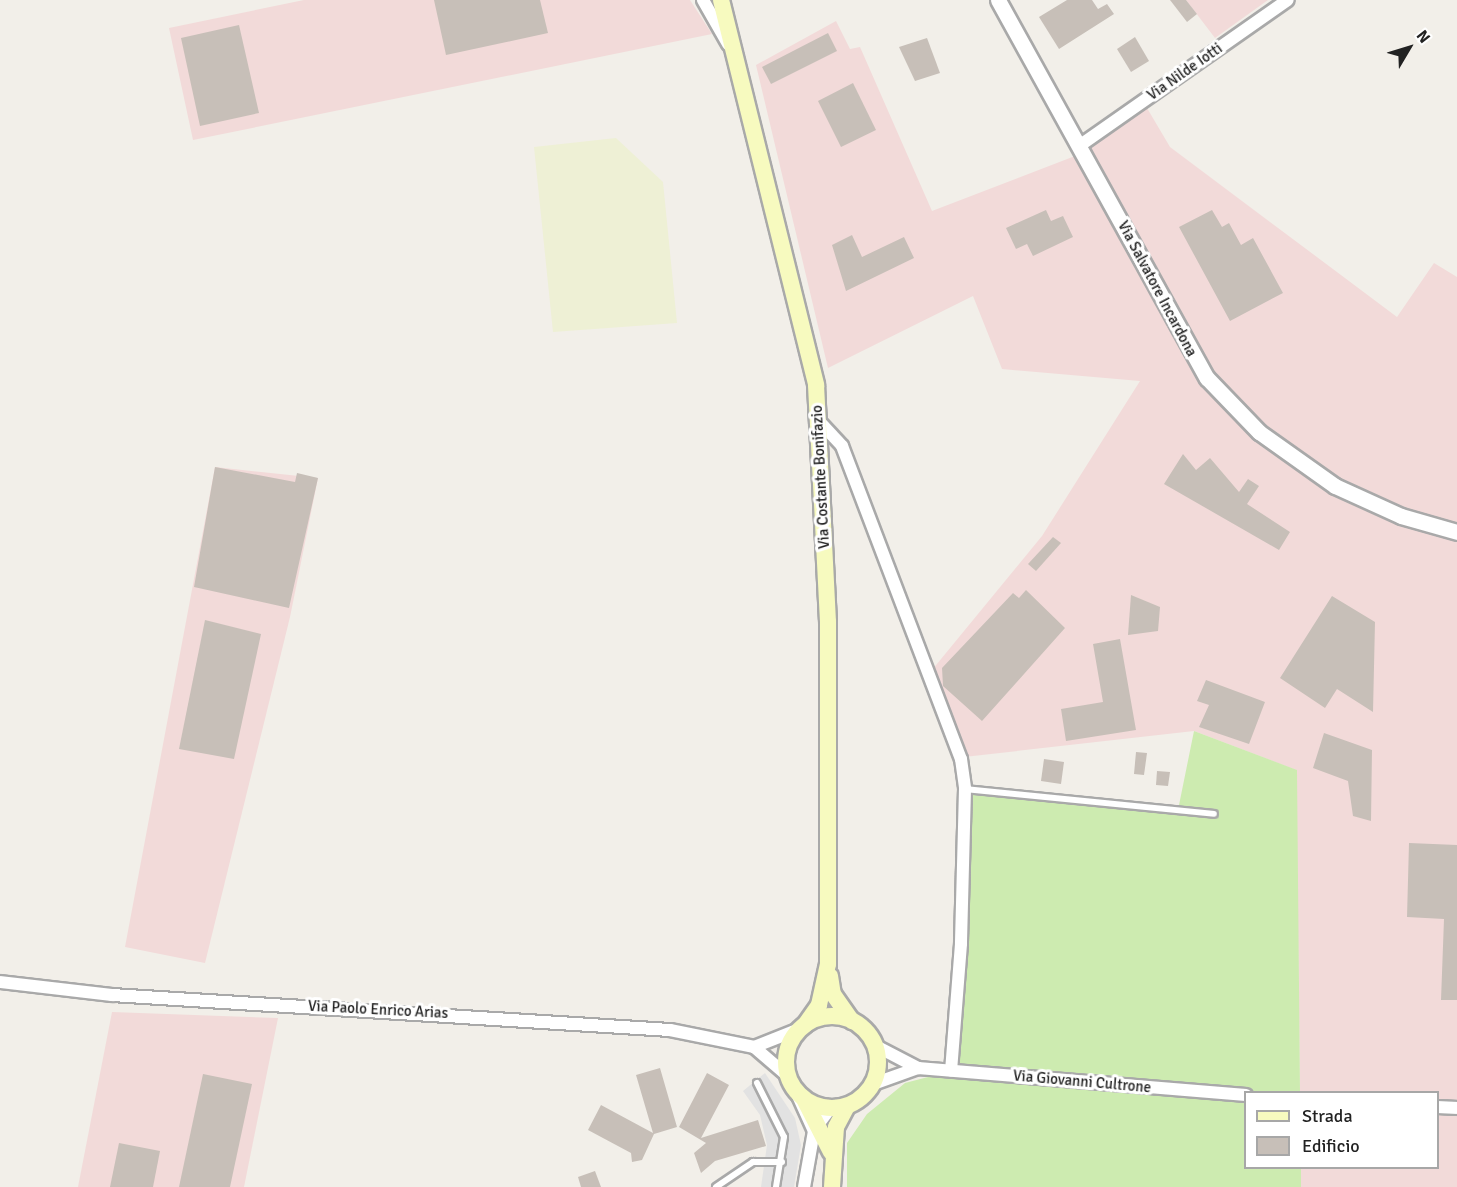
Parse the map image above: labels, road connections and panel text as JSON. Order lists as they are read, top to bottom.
{
  "streets": {
    "main road": ["Via Costante Bonifazio"],
    "street": [
      "Via Nilde Iotti",
      "Via Salvatore Incardona",
      "Via Paolo Enrico Arias",
      "Via Giovanni Cultrone"
    ]
  },
  "crossings": [
    ["Via Nilde Iotti", "Via Salvatore Incardona"]
  ],
  "legend": ["Strada", "Edificio"],
  "north": "top right"
}
